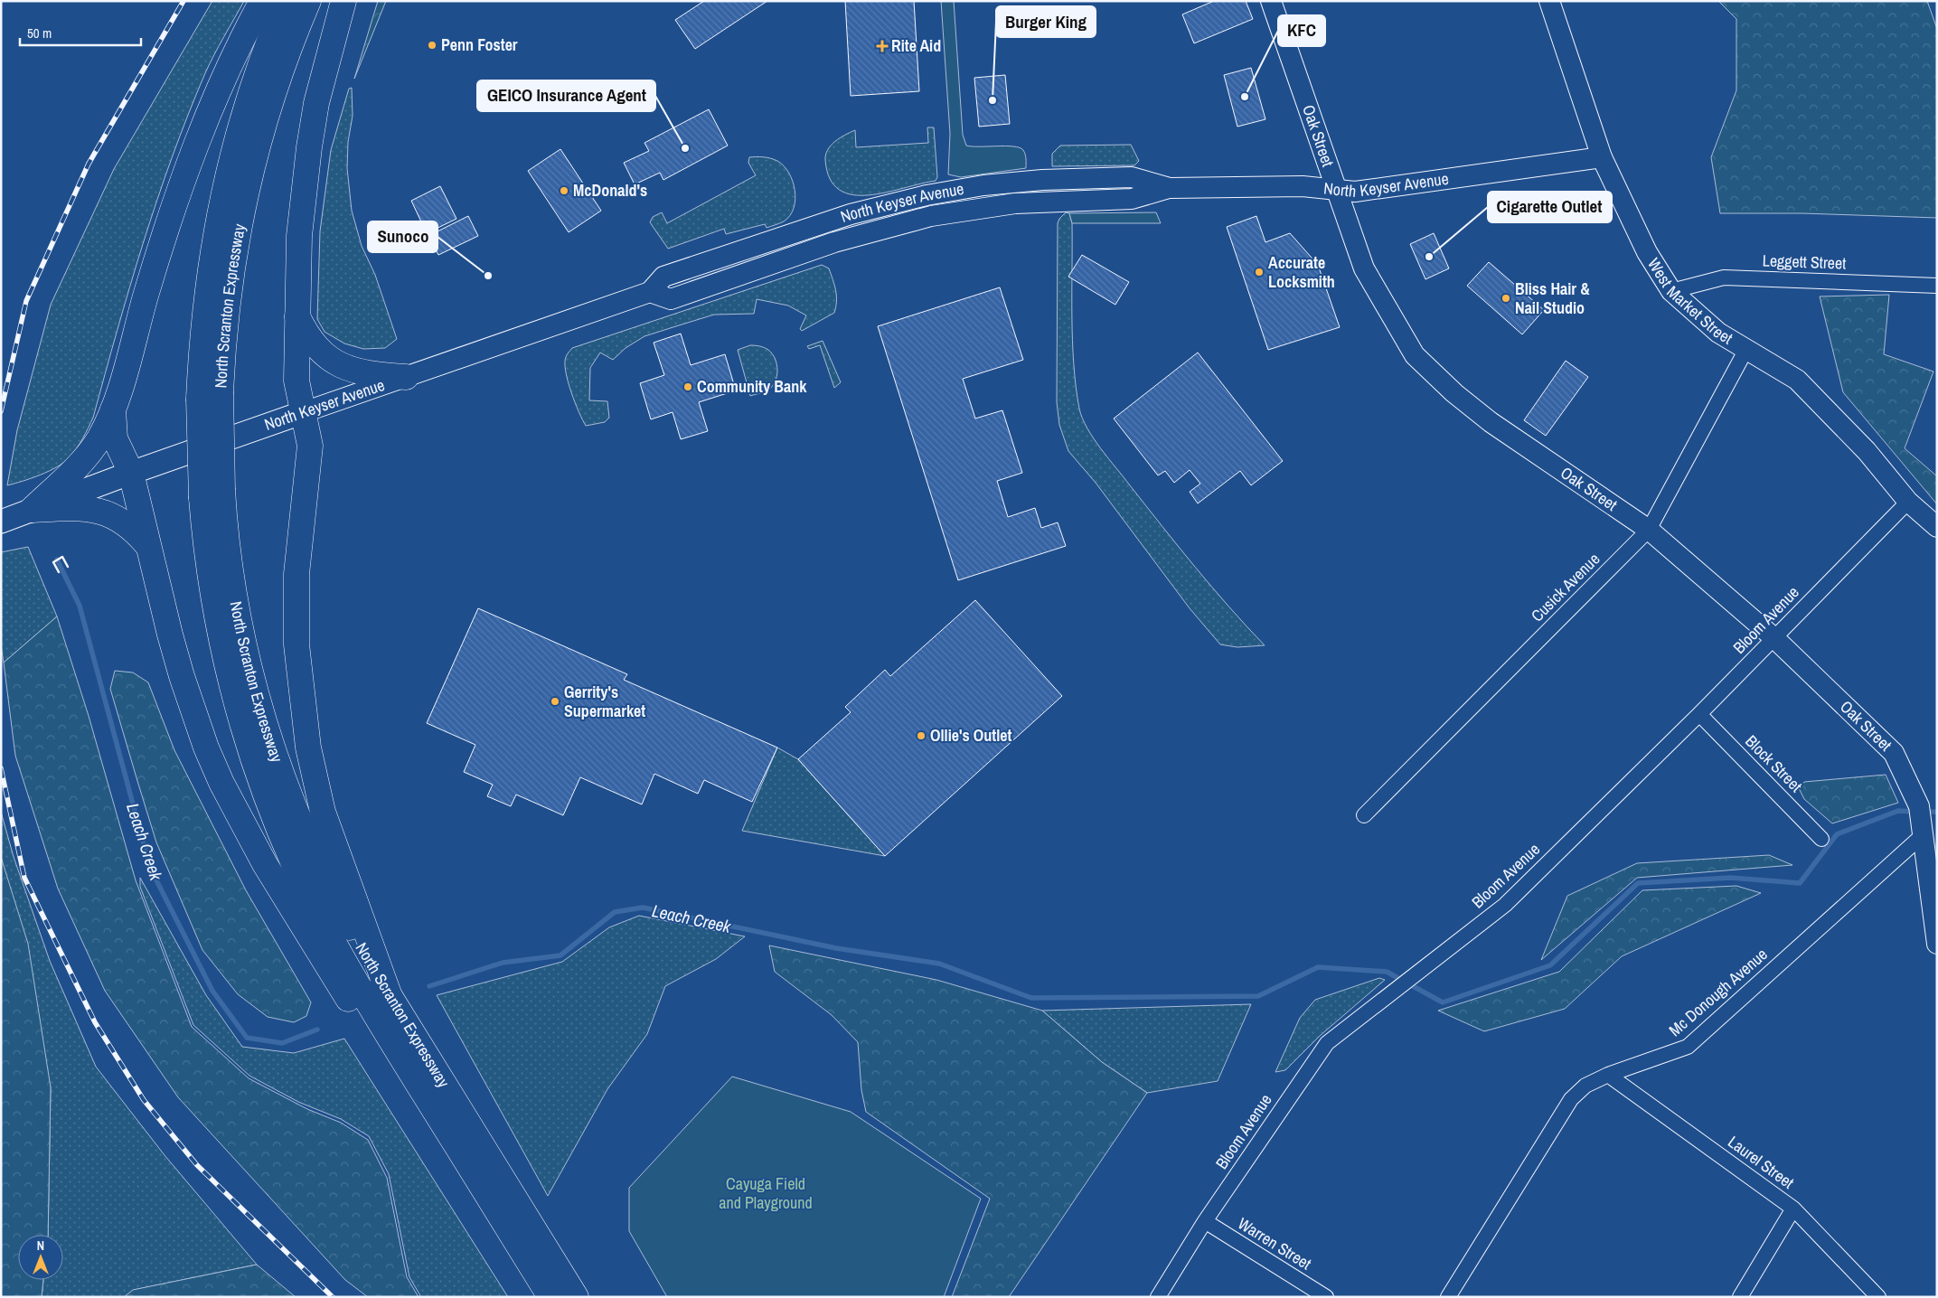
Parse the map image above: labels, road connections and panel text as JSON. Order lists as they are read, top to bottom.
{
  "streets": {
    "highway": ["North Scranton Expressway"],
    "main road": ["Oak Street", "North Keyser Avenue", "West Market Street"],
    "street": [
      "Leggett Street",
      "Cusick Avenue",
      "Bloom Avenue",
      "Block Street",
      "Mc Donough Avenue",
      "Laurel Street",
      "Warren Street"
    ]
  },
  "crossings": [
    ["Oak Street", "North Keyser Avenue"],
    ["Oak Street", "Cusick Avenue"],
    ["Oak Street", "Bloom Avenue"],
    ["Oak Street", "Mc Donough Avenue"],
    ["North Keyser Avenue", "West Market Street"],
    ["Leggett Street", "West Market Street"],
    ["West Market Street", "Cusick Avenue"],
    ["West Market Street", "Bloom Avenue"],
    ["Bloom Avenue", "Block Street"],
    ["Bloom Avenue", "Warren Street"],
    ["Mc Donough Avenue", "Laurel Street"]
  ],
  "water": ["Leach Creek"],
  "parks": ["Cayuga Field and Playground"],
  "places": {
    "other": [
      "Penn Foster",
      "KFC",
      "Burger King",
      "GEICO Insurance Agent",
      "McDonald's",
      "Cigarette Outlet",
      "Accurate Locksmith",
      "Sunoco",
      "Bliss Hair & Nail Studio",
      "Community Bank",
      "Gerrity's Supermarket",
      "Ollie's Outlet"
    ],
    "health": ["Rite Aid"]
  },
  "scale_bar": "50 m",
  "north": "top"
}
